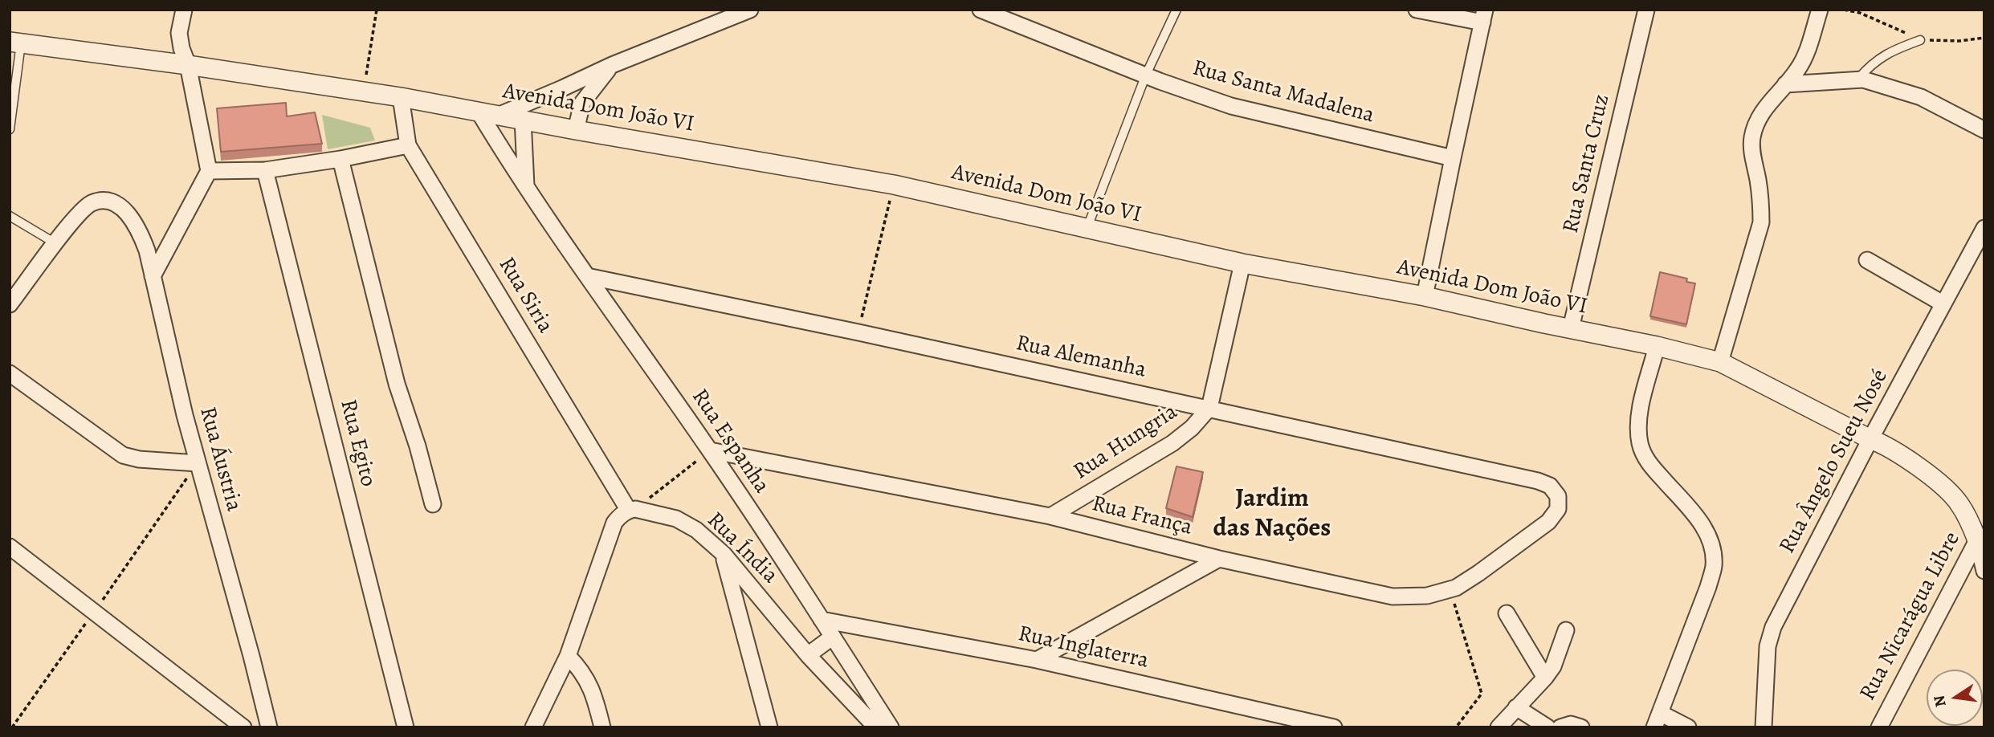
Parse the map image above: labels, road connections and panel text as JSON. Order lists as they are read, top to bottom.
{
  "streets": {
    "street": [
      "Rua Santa Madalena",
      "Avenida Dom João VI",
      "Rua Santa Cruz",
      "Rua Siria",
      "Rua Alemanha",
      "Rua Espanha",
      "Rua Hungria",
      "Rua Egito",
      "Rua Áustria",
      "Rua Ângelo Sueu Nosé",
      "Rua França",
      "Rua Índia",
      "Rua Nicarágua Libre",
      "Rua Inglaterra"
    ]
  },
  "crossings": [
    ["Avenida Dom João VI", "Rua Santa Cruz"],
    ["Avenida Dom João VI", "Rua Siria"],
    ["Avenida Dom João VI", "Rua Espanha"],
    ["Avenida Dom João VI", "Rua Hungria"],
    ["Avenida Dom João VI", "Rua Ângelo Sueu Nosé"],
    ["Avenida Dom João VI", "Rua Nicarágua Libre"],
    ["Rua Siria", "Rua Índia"],
    ["Rua Alemanha", "Rua Espanha"],
    ["Rua Alemanha", "Rua Hungria"],
    ["Rua Alemanha", "Rua França"],
    ["Rua Espanha", "Rua França"],
    ["Rua Espanha", "Rua Inglaterra"],
    ["Rua Hungria", "Rua França"]
  ],
  "districts": ["Jardim das Nações"],
  "north": "left"
}
